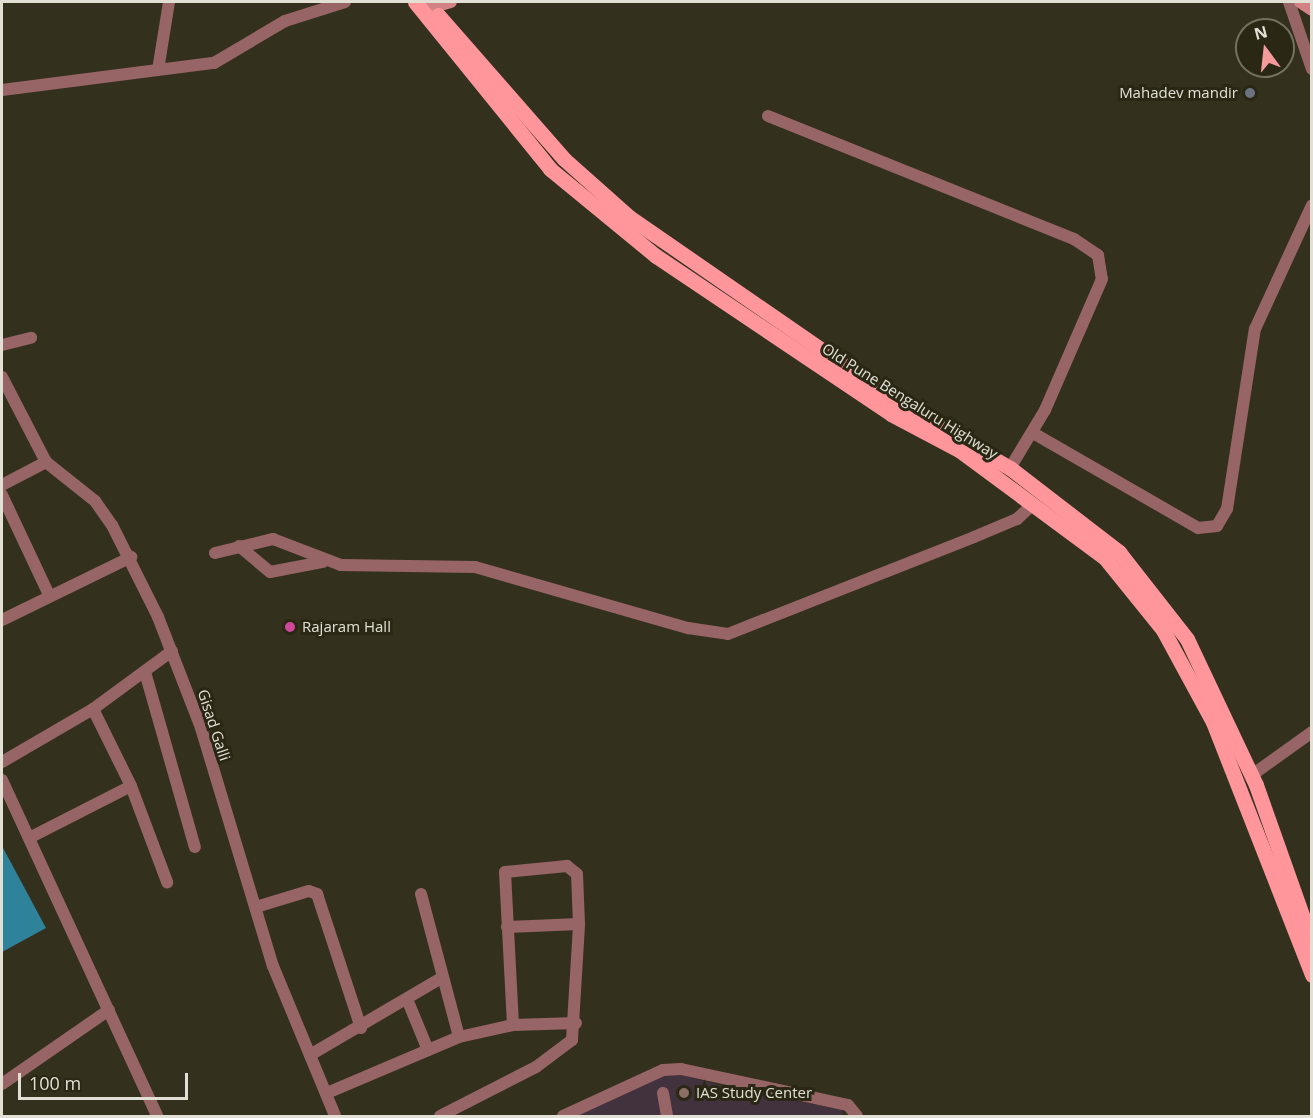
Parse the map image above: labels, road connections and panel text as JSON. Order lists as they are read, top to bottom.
{
  "streets": {
    "main road": ["Old Pune Bengaluru Highway"],
    "street": ["Gisad Galli"]
  },
  "places": ["Mahadev mandir", "Rajaram Hall", "IAS Study Center"],
  "scale_bar": "100 m",
  "north": "top"
}
